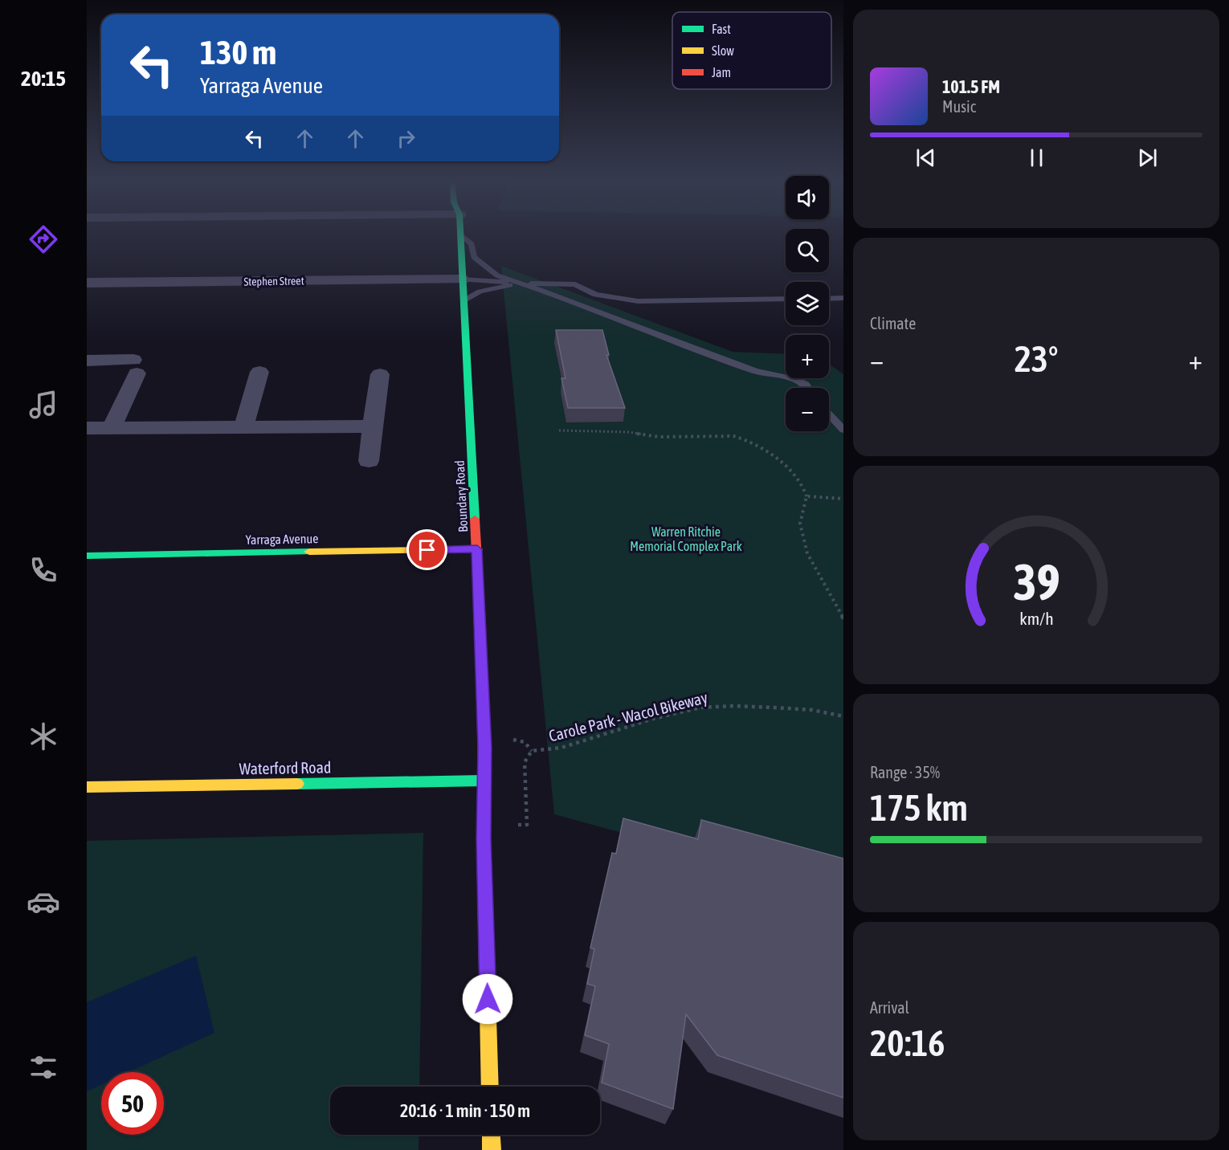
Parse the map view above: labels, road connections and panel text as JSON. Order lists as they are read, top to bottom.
{
  "streets": {
    "main road": ["Boundary Road", "Yarraga Avenue", "Waterford Road"],
    "street": ["Stephen Street"],
    "path": ["Carole Park - Wacol Bikeway"]
  },
  "crossings": [
    ["Stephen Street", "Boundary Road"],
    ["Boundary Road", "Yarraga Avenue"],
    ["Boundary Road", "Waterford Road"]
  ],
  "parks": ["Warren Ritchie Memorial Complex Park"],
  "legend": ["Fast", "Slow", "Jam"],
  "page": {
    "tabs": "20:15",
    "turn": ["130 m", "Yarraga Avenue"],
    "song": ["101.5 FM", "Music"],
    "map_buttons": ["+", "−"],
    "tile": [
      "Climate",
      ["Range · 35%", "175 km"],
      ["Arrival", "20:16"]
    ],
    "heat": ["−", "23°", "+"],
    "limit": "50",
    "trip": "20:16 · 1 min · 150 m",
    "gauge": ["39", "km/h"]
  }
}
